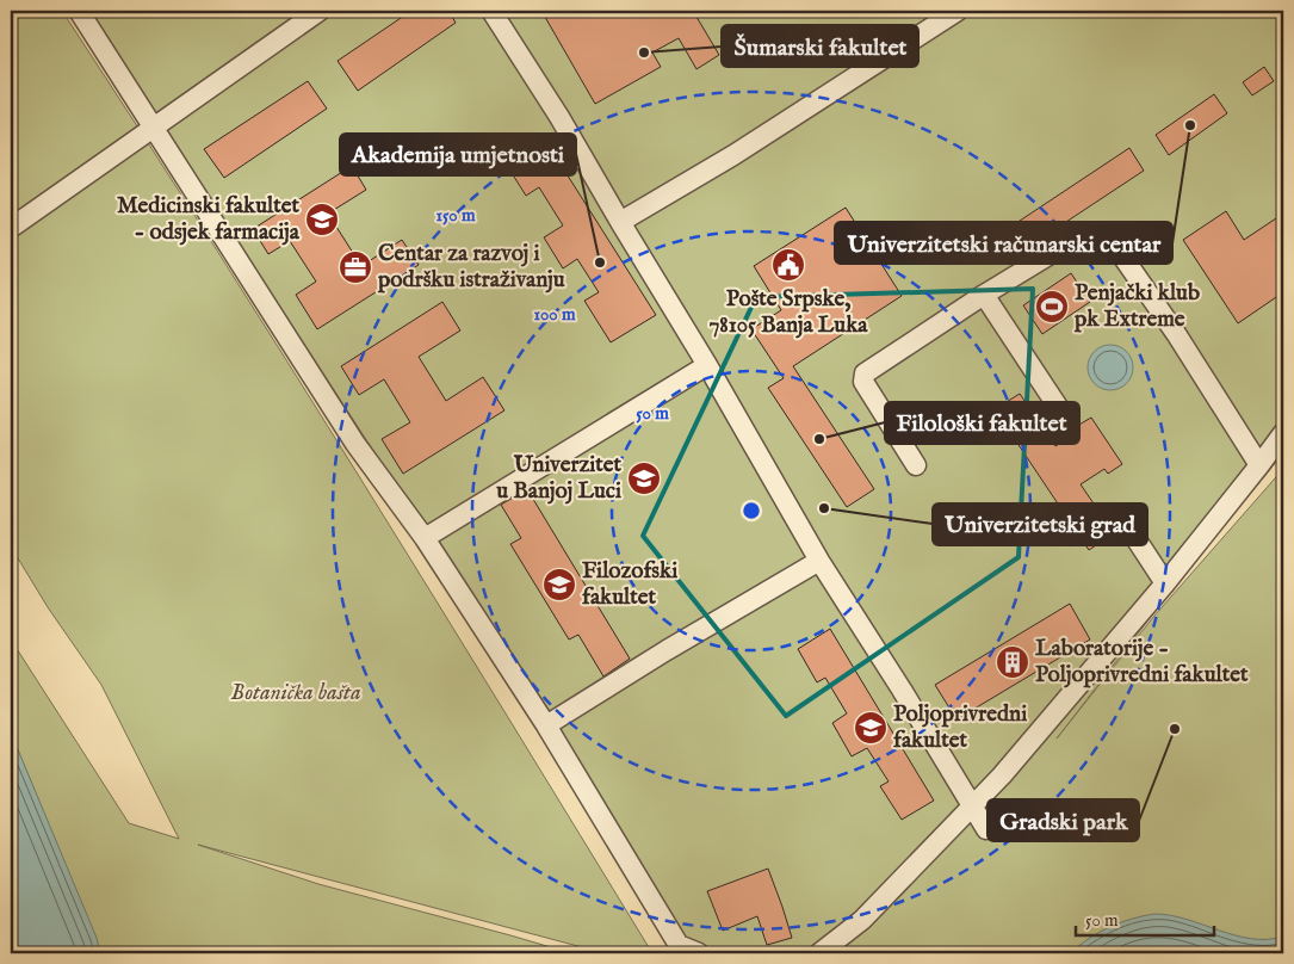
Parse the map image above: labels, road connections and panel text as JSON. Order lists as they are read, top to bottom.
{
  "parks": ["Botanička bašta"],
  "places": {
    "other": [
      "Šumarski fakultet",
      "Univerzitetski računarski centar",
      "Akademija umjetnosti",
      "Filološki fakultet",
      "Univerzitetski grad",
      "Gradski park"
    ],
    "school or university": [
      "Medicinski fakultet - odsjek farmacija",
      "Univerzitet u Banjoj Luci",
      "Filozofski fakultet",
      "Poljoprivredni fakultet"
    ],
    "public building": ["Pošte Srpske, 78105 Banja Luka"],
    "office": ["Centar za razvoj i podršku istraživanju"],
    "sports": ["Penjački klub pk Extreme"],
    "building": ["Laboratorije - Poljoprivredni fakultet"]
  },
  "scale_bar": "50 m",
  "rings": ["150 m", "100 m", "50 m"]
}
